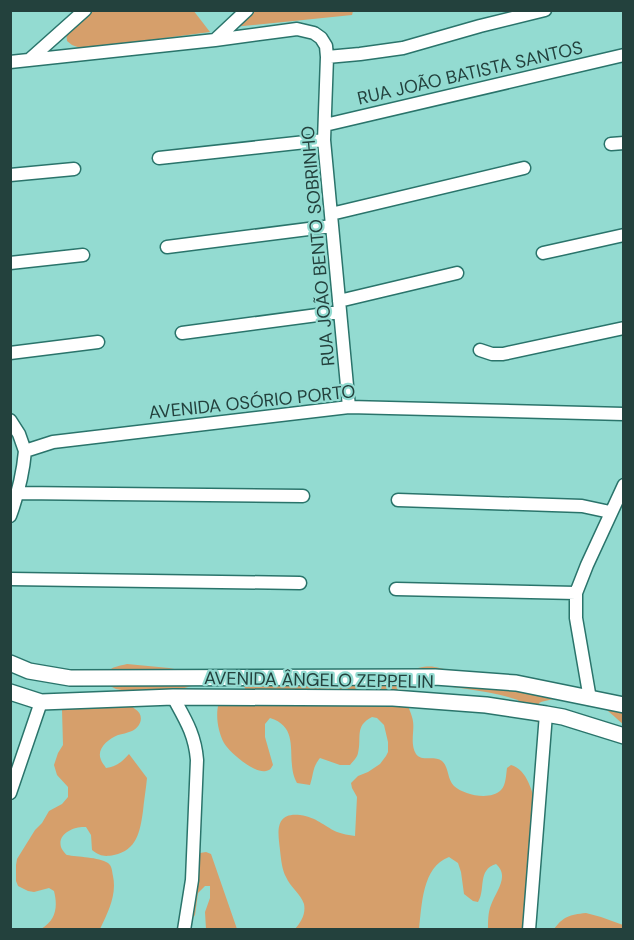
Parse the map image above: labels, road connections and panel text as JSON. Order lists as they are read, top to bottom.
{
  "streets": {
    "street": [
      "RUA JOÃO BATISTA SANTOS",
      "RUA JOÃO BENTO SOBRINHO",
      "AVENIDA OSÓRIO PORTO",
      "AVENIDA ÂNGELO ZEPPELIN"
    ]
  },
  "crossings": [
    ["RUA JOÃO BATISTA SANTOS", "RUA JOÃO BENTO SOBRINHO"],
    ["RUA JOÃO BENTO SOBRINHO", "AVENIDA OSÓRIO PORTO"]
  ]
}
